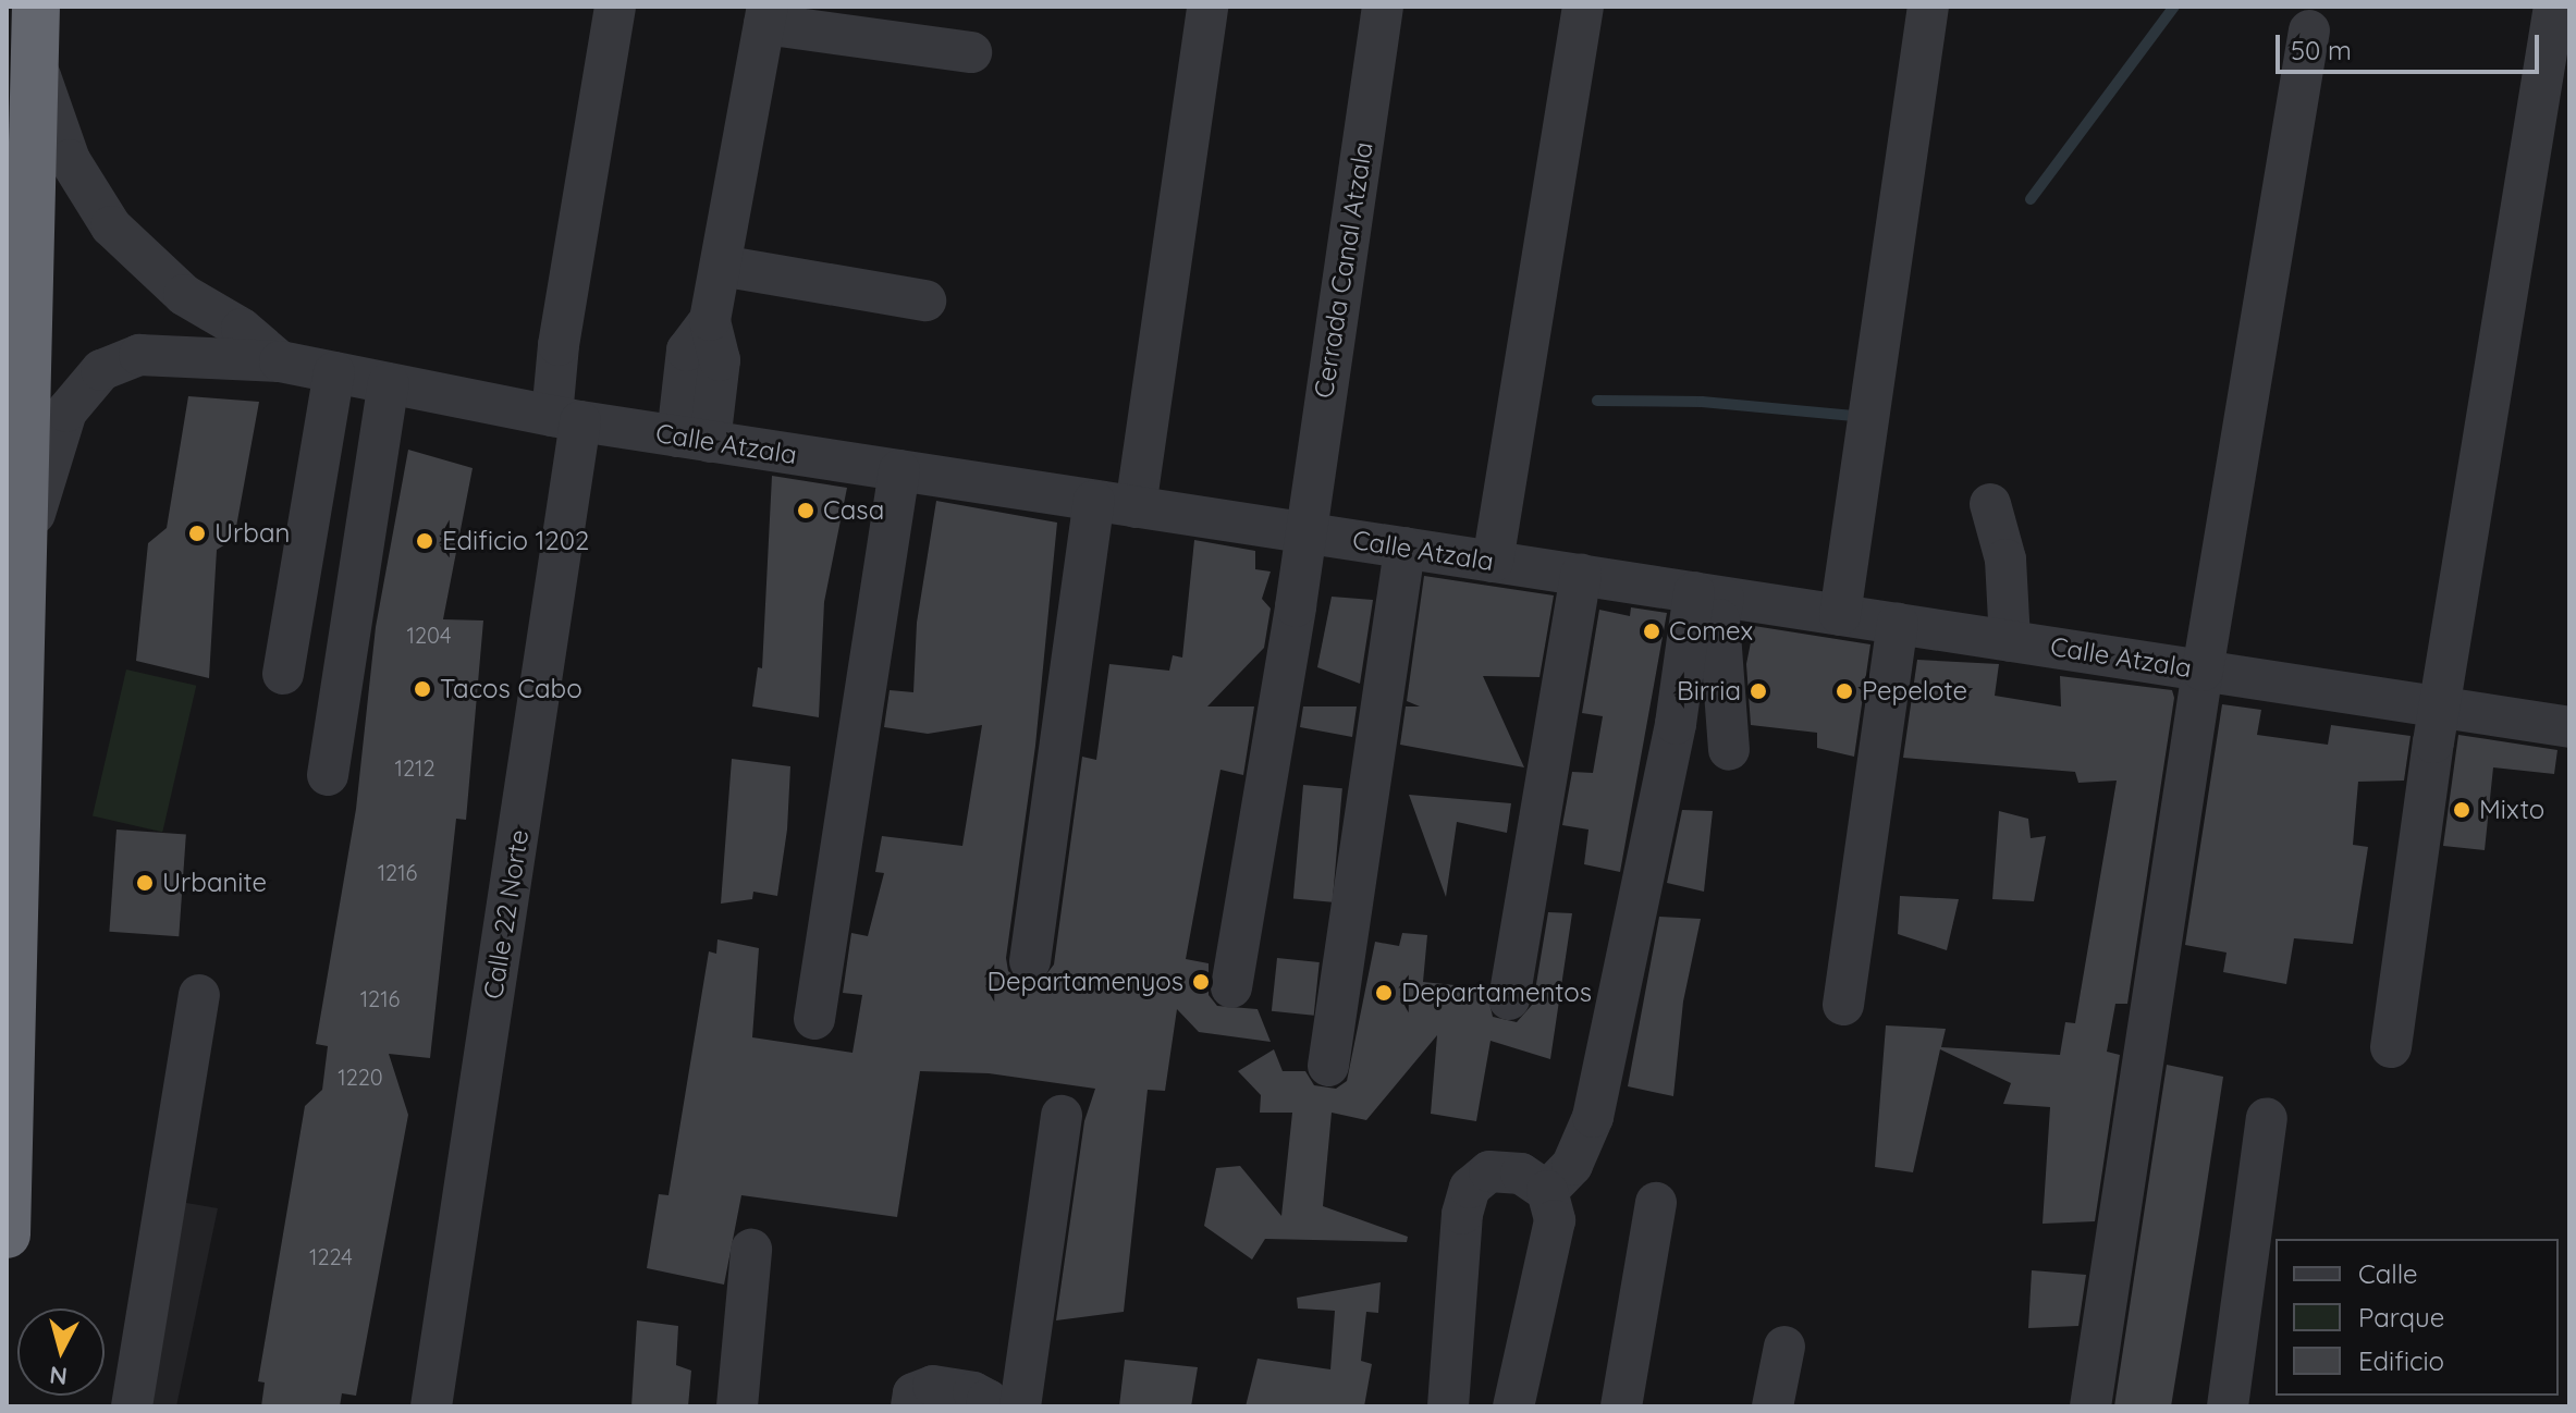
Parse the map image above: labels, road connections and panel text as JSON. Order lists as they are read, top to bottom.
{
  "streets": {
    "street": ["Cerrada Canal Atzala", "Calle Atzala", "Calle 22 Norte"]
  },
  "crossings": [
    ["Cerrada Canal Atzala", "Calle Atzala"],
    ["Calle Atzala", "Calle 22 Norte"]
  ],
  "places": [
    "Casa",
    "Urban",
    "Edificio 1202",
    "Comex",
    "Tacos Cabo",
    "Birria",
    "Pepelote",
    "Mixto",
    "Urbanite",
    "Departamenyos",
    "Departamentos"
  ],
  "house_numbers": [
    "1204",
    "1212",
    "1216",
    "1216",
    "1220",
    "1224"
  ],
  "legend": ["Calle", "Parque", "Edificio"],
  "scale_bar": "50 m",
  "north": "bottom"
}
